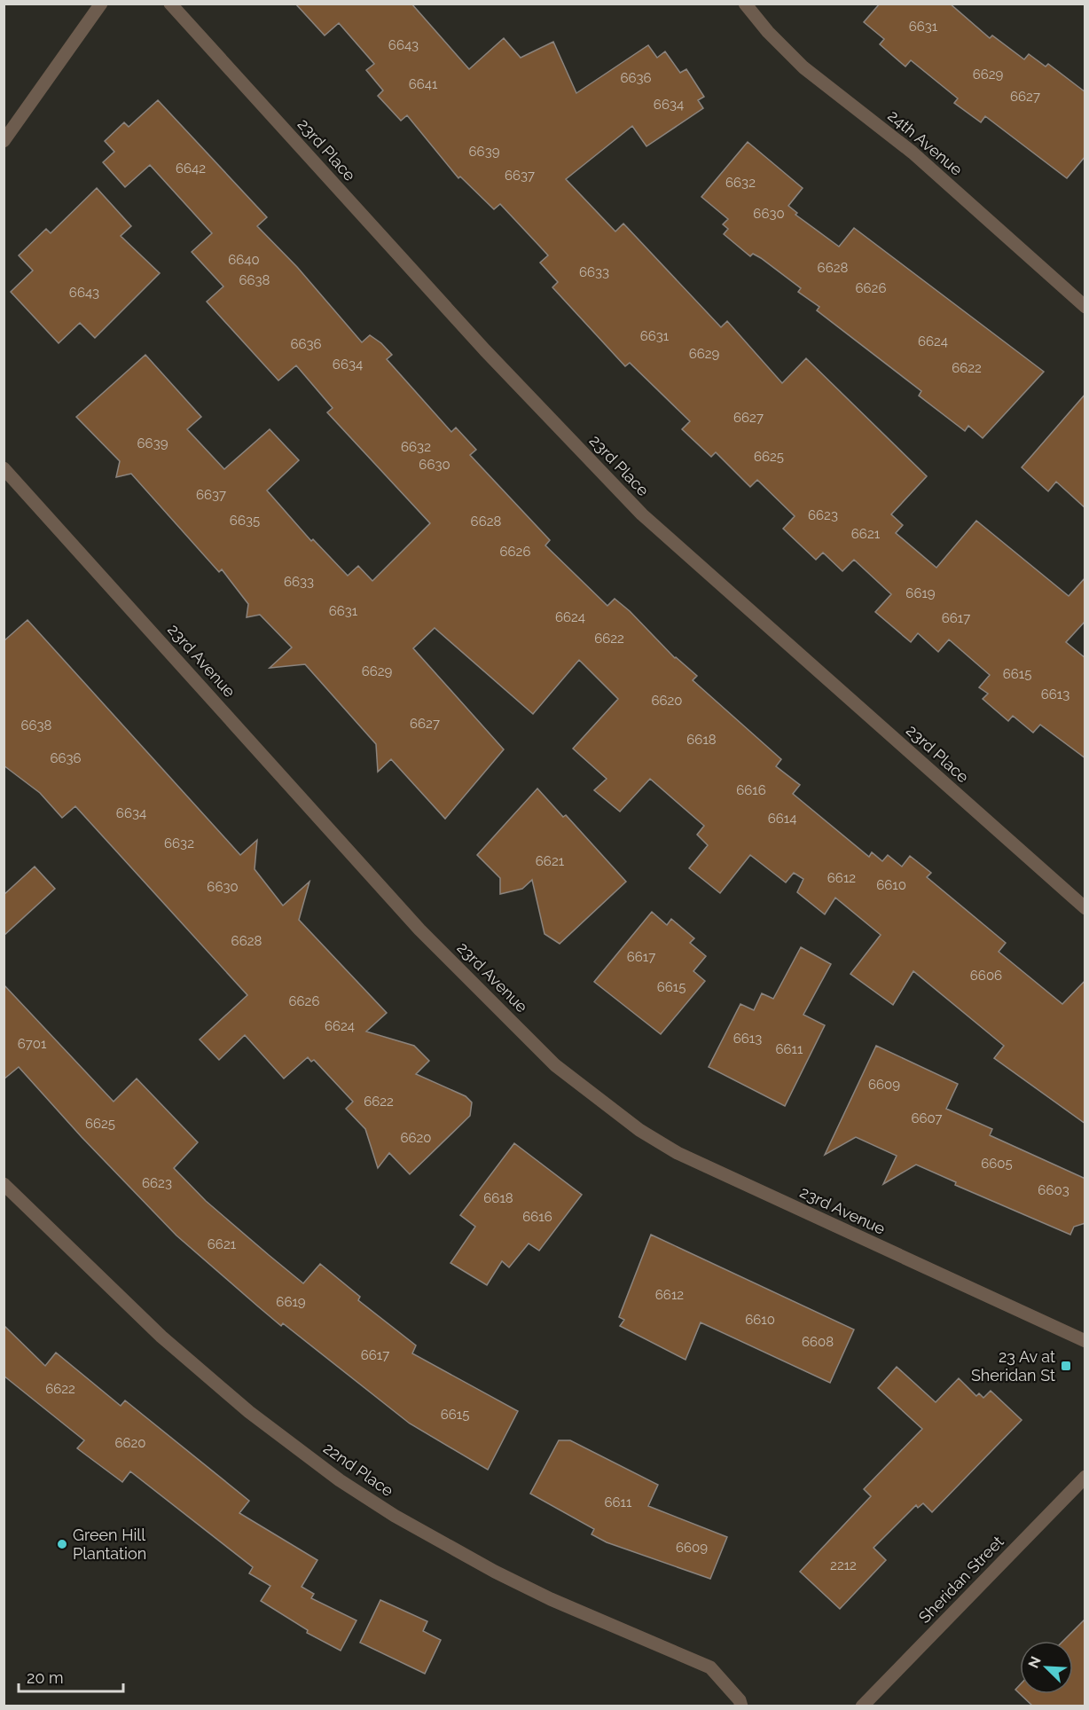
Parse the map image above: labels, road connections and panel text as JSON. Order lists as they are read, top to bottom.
{
  "streets": {
    "street": [
      "24th Avenue",
      "23rd Place",
      "23rd Avenue",
      "22nd Place",
      "Sheridan Street"
    ]
  },
  "places": {
    "transit": ["23 Av at Sheridan St"],
    "other": ["Green Hill Plantation"]
  },
  "house_numbers": [
    "6631",
    "6643",
    "6629",
    "6636",
    "6641",
    "6627",
    "6634",
    "6639",
    "6642",
    "6637",
    "6632",
    "6630",
    "6640",
    "6628",
    "6633",
    "6638",
    "6626",
    "6643",
    "6631",
    "6624",
    "6636",
    "6629",
    "6634",
    "6622",
    "6627",
    "6639",
    "6632",
    "6625",
    "6630",
    "6637",
    "6623",
    "6635",
    "6628",
    "6621",
    "6626",
    "6633",
    "6619",
    "6631",
    "6624",
    "6617",
    "6622",
    "6629",
    "6615",
    "6613",
    "6620",
    "6627",
    "6638",
    "6618",
    "6636",
    "6616",
    "6634",
    "6614",
    "6632",
    "6621",
    "6612",
    "6610",
    "6630",
    "6628",
    "6617",
    "6606",
    "6615",
    "6626",
    "6624",
    "6613",
    "6701",
    "6611",
    "6609",
    "6622",
    "6607",
    "6625",
    "6620",
    "6605",
    "6623",
    "6603",
    "6618",
    "6616",
    "6621",
    "6612",
    "6619",
    "6610",
    "6608",
    "6617",
    "6622",
    "6615",
    "6620",
    "6611",
    "6609",
    "2212"
  ],
  "scale_bar": "20 m",
  "north": "top left"
}
